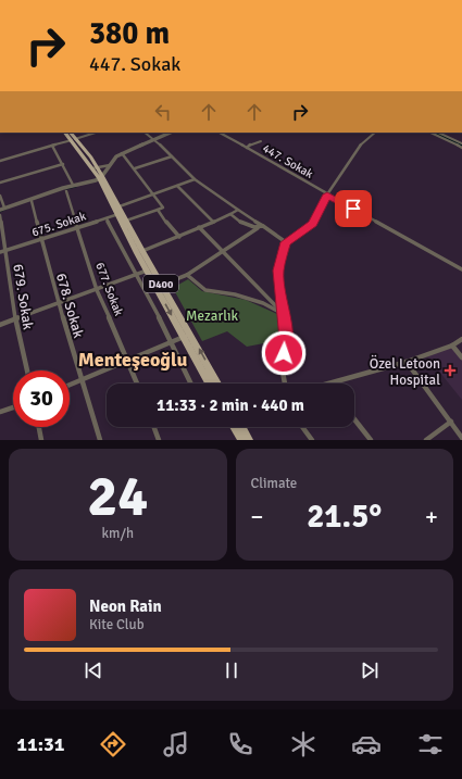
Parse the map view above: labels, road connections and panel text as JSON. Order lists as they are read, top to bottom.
{
  "streets": {
    "main road": ["D400"],
    "street": [
      "447. Sokak",
      "675. Sokak",
      "677. Sokak",
      "679. Sokak",
      "678. Sokak"
    ]
  },
  "crossings": [
    ["675. Sokak", "D400"],
    ["675. Sokak", "677. Sokak"],
    ["675. Sokak", "679. Sokak"],
    ["675. Sokak", "678. Sokak"]
  ],
  "districts": ["Menteşeoğlu"],
  "parks": ["Mezarlık"],
  "places": {
    "health": ["Özel Letoon Hospital"]
  },
  "page": {
    "turn": ["380 m", "447. Sokak"],
    "limit": "30",
    "trip": "11:33 · 2 min · 440 m",
    "tile": [
      ["24", "km/h"],
      "Climate"
    ],
    "heat": ["−", "21.5°", "+"],
    "song": ["Neon Rain", "Kite Club"],
    "tabs": "11:31"
  }
}
